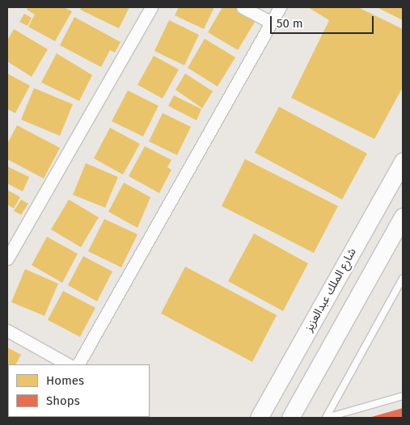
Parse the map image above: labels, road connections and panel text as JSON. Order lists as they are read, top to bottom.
{
  "streets": {
    "street": ["شارع الملك عبدالعزيز"]
  },
  "legend": ["Homes", "Shops"],
  "scale_bar": "50 m"
}
